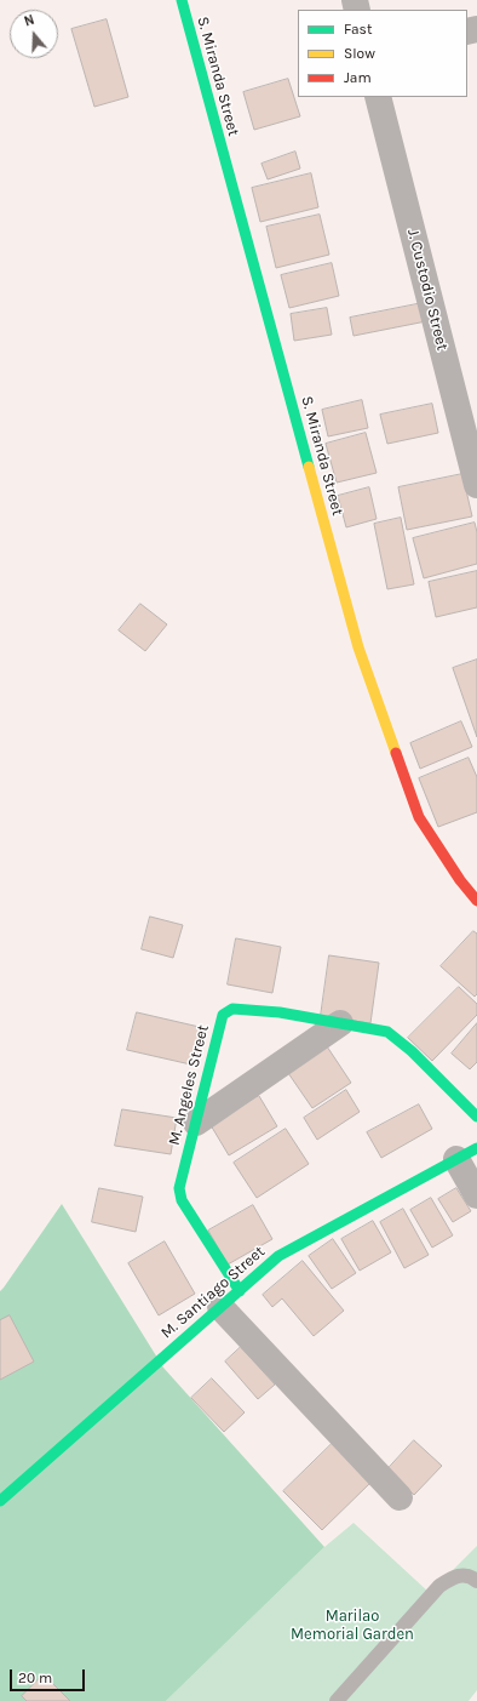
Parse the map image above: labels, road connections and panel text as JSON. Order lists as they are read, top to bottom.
{
  "streets": {
    "street": [
      "S. Miranda Street",
      "J. Custodio Street",
      "M. Angeles Street",
      "M. Santiago Street"
    ]
  },
  "crossings": [
    ["M. Angeles Street", "M. Santiago Street"]
  ],
  "parks": ["Marilao Memorial Garden"],
  "legend": ["Fast", "Slow", "Jam"],
  "scale_bar": "20 m",
  "north": "top"
}
